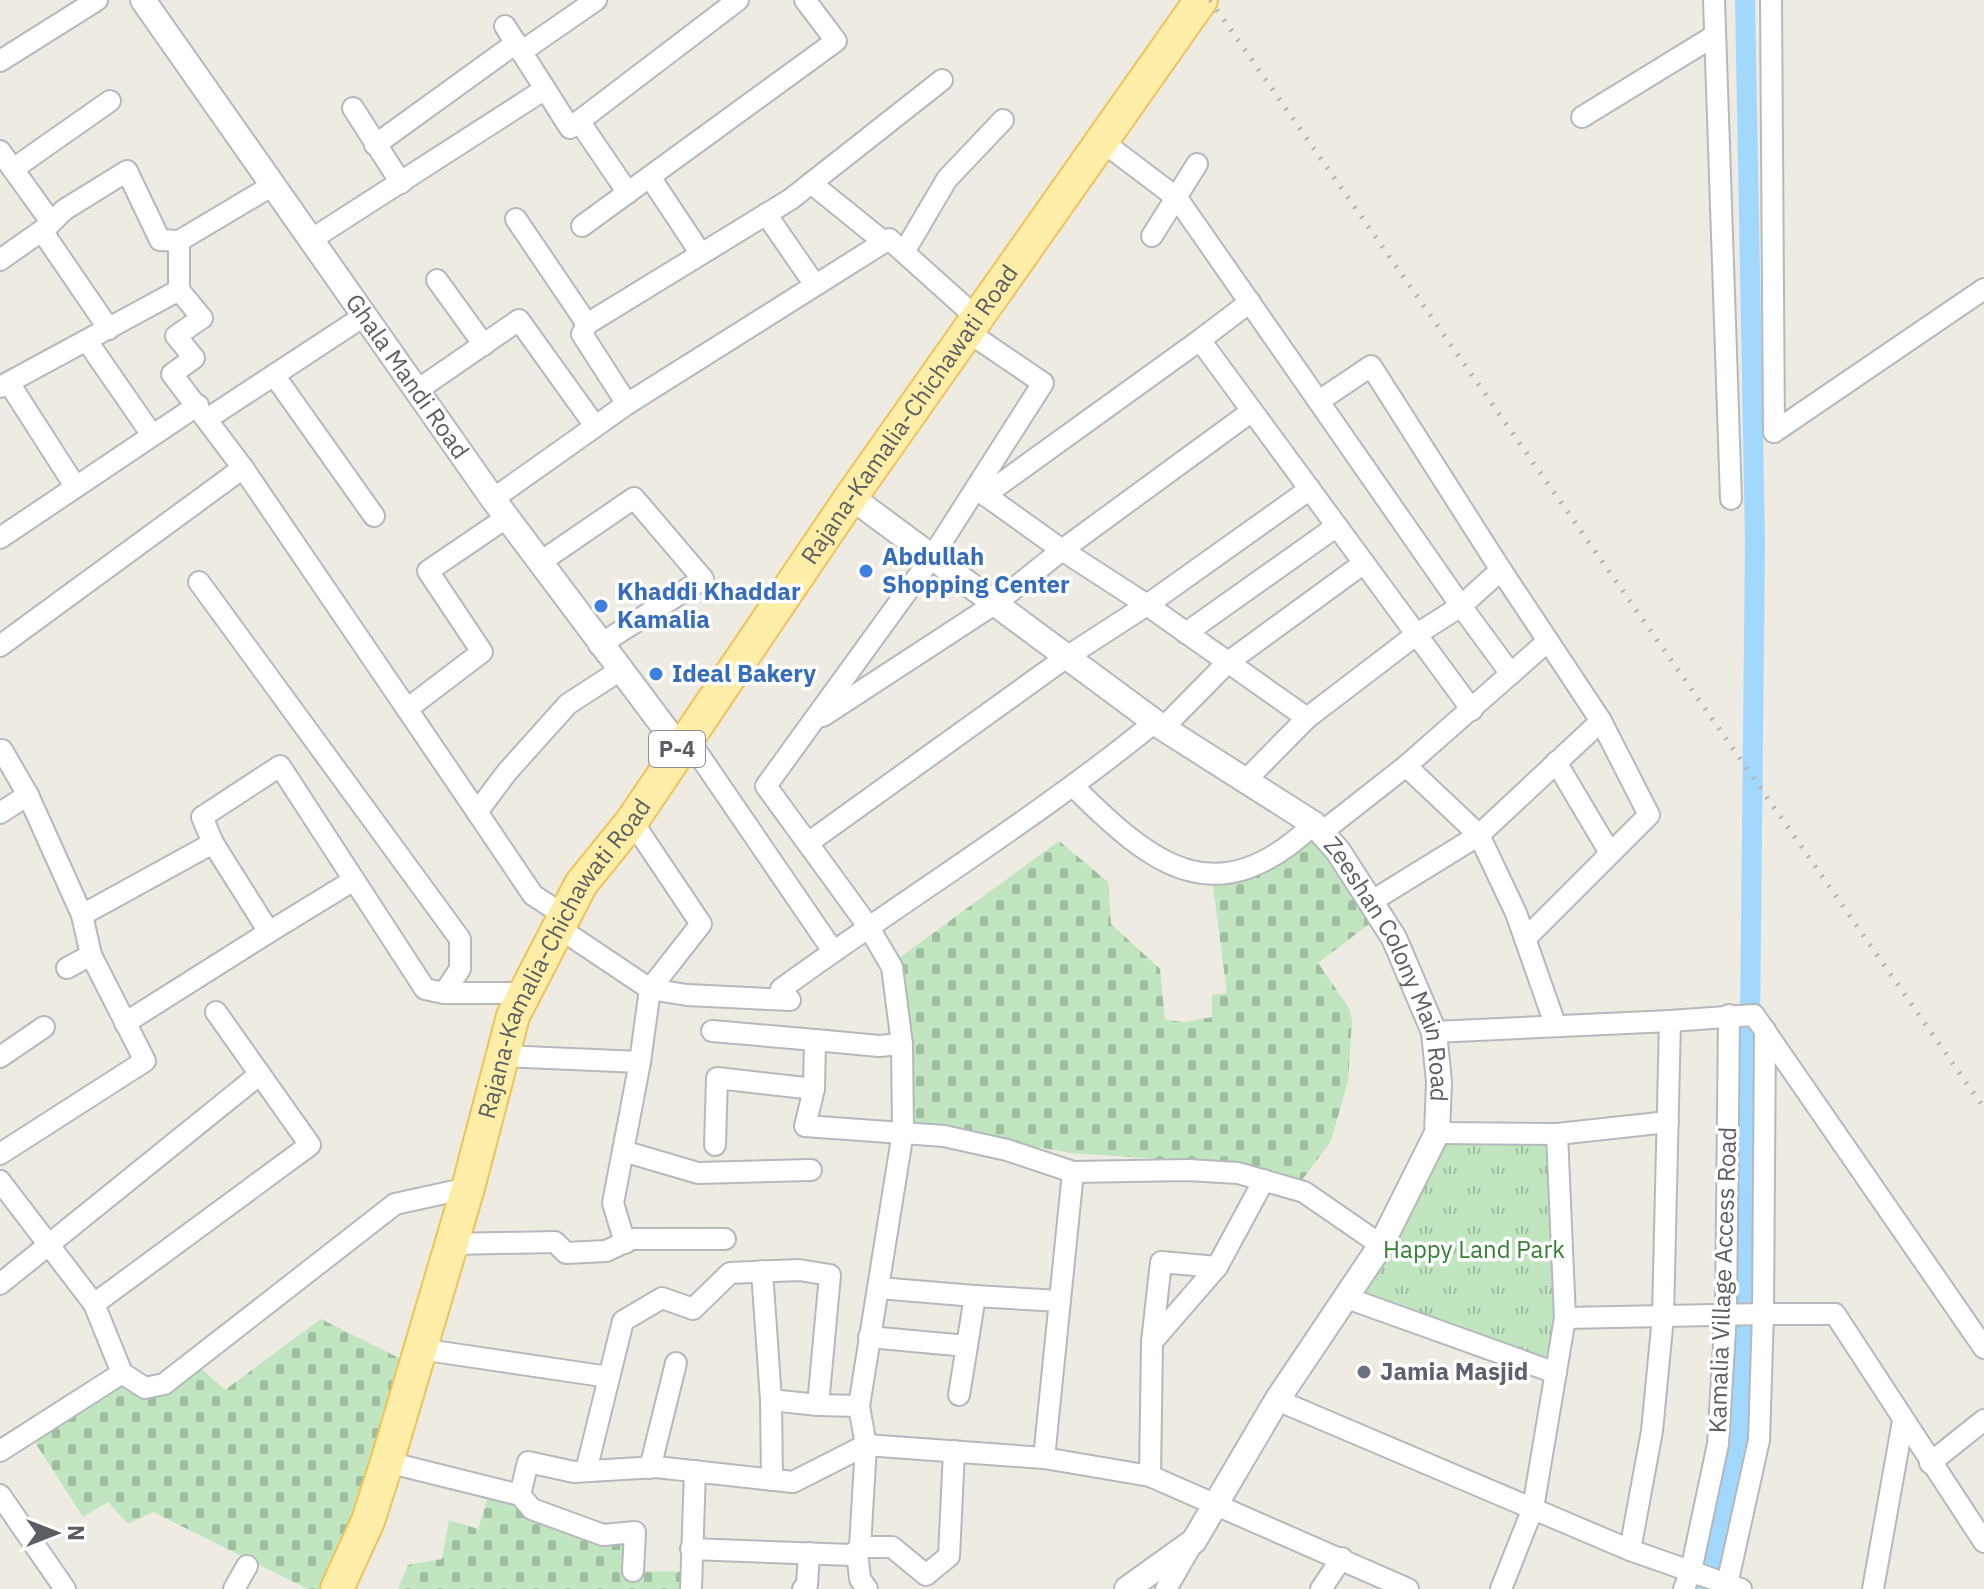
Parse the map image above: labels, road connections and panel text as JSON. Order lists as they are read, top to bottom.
{
  "streets": {
    "main road": ["Rajana-Kamalia-Chichawati Road", "P-4"],
    "street": ["Ghala Mandi Road", "Zeeshan Colony Main Road", "Kamalia Village Access Road"]
  },
  "crossings": [
    ["Ghala Mandi Road", "Rajana-Kamalia-Chichawati Road"],
    ["Rajana-Kamalia-Chichawati Road", "Zeeshan Colony Main Road"]
  ],
  "parks": ["Happy Land Park"],
  "places": [
    "Abdullah Shopping Center",
    "Khaddi Khaddar Kamalia",
    "Ideal Bakery",
    "Jamia Masjid"
  ],
  "north": "right"
}
